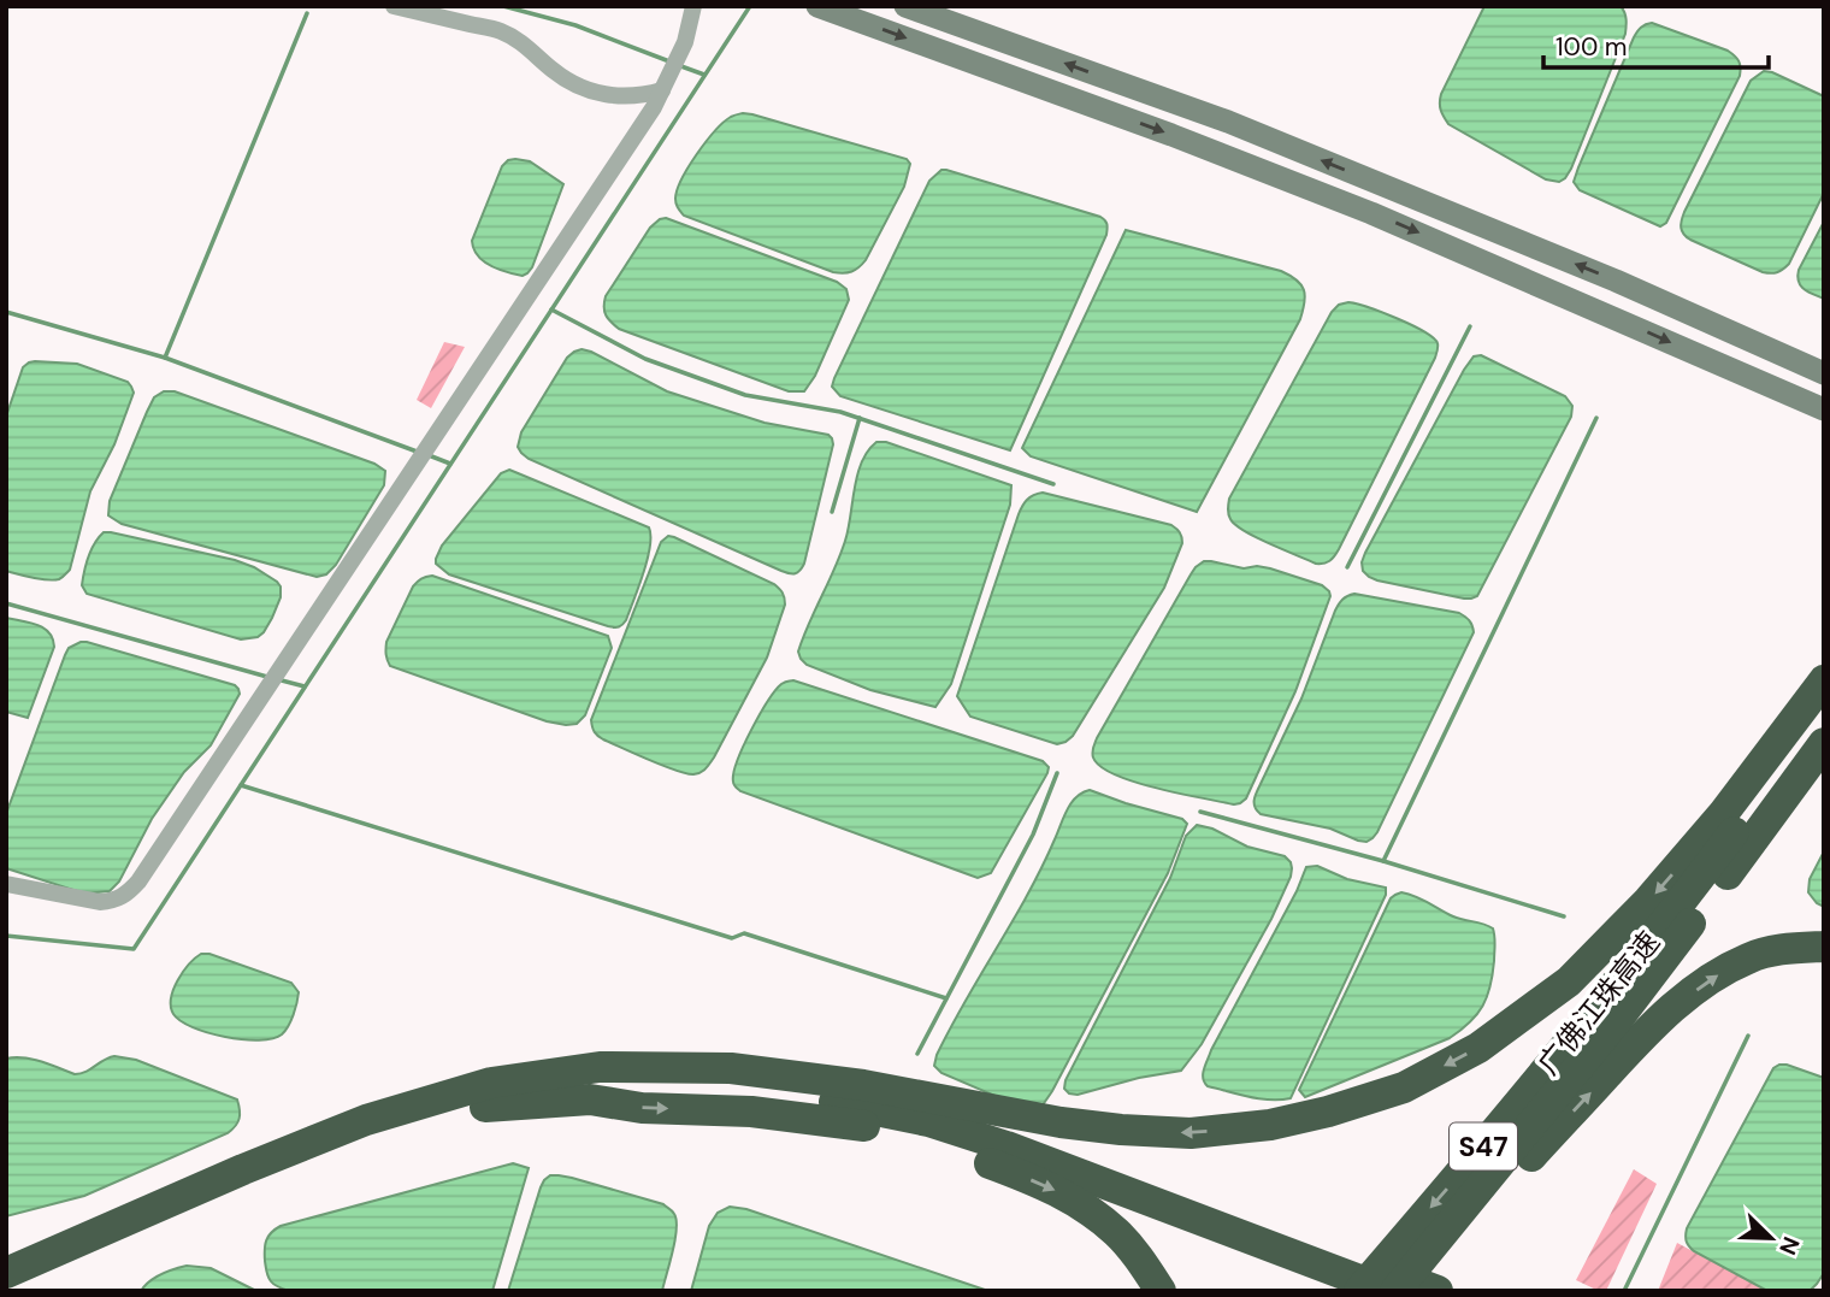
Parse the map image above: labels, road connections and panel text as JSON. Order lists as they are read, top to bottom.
{
  "streets": {
    "highway": ["广佛江珠高速", "S47"]
  },
  "scale_bar": "100 m",
  "north": "bottom right"
}
